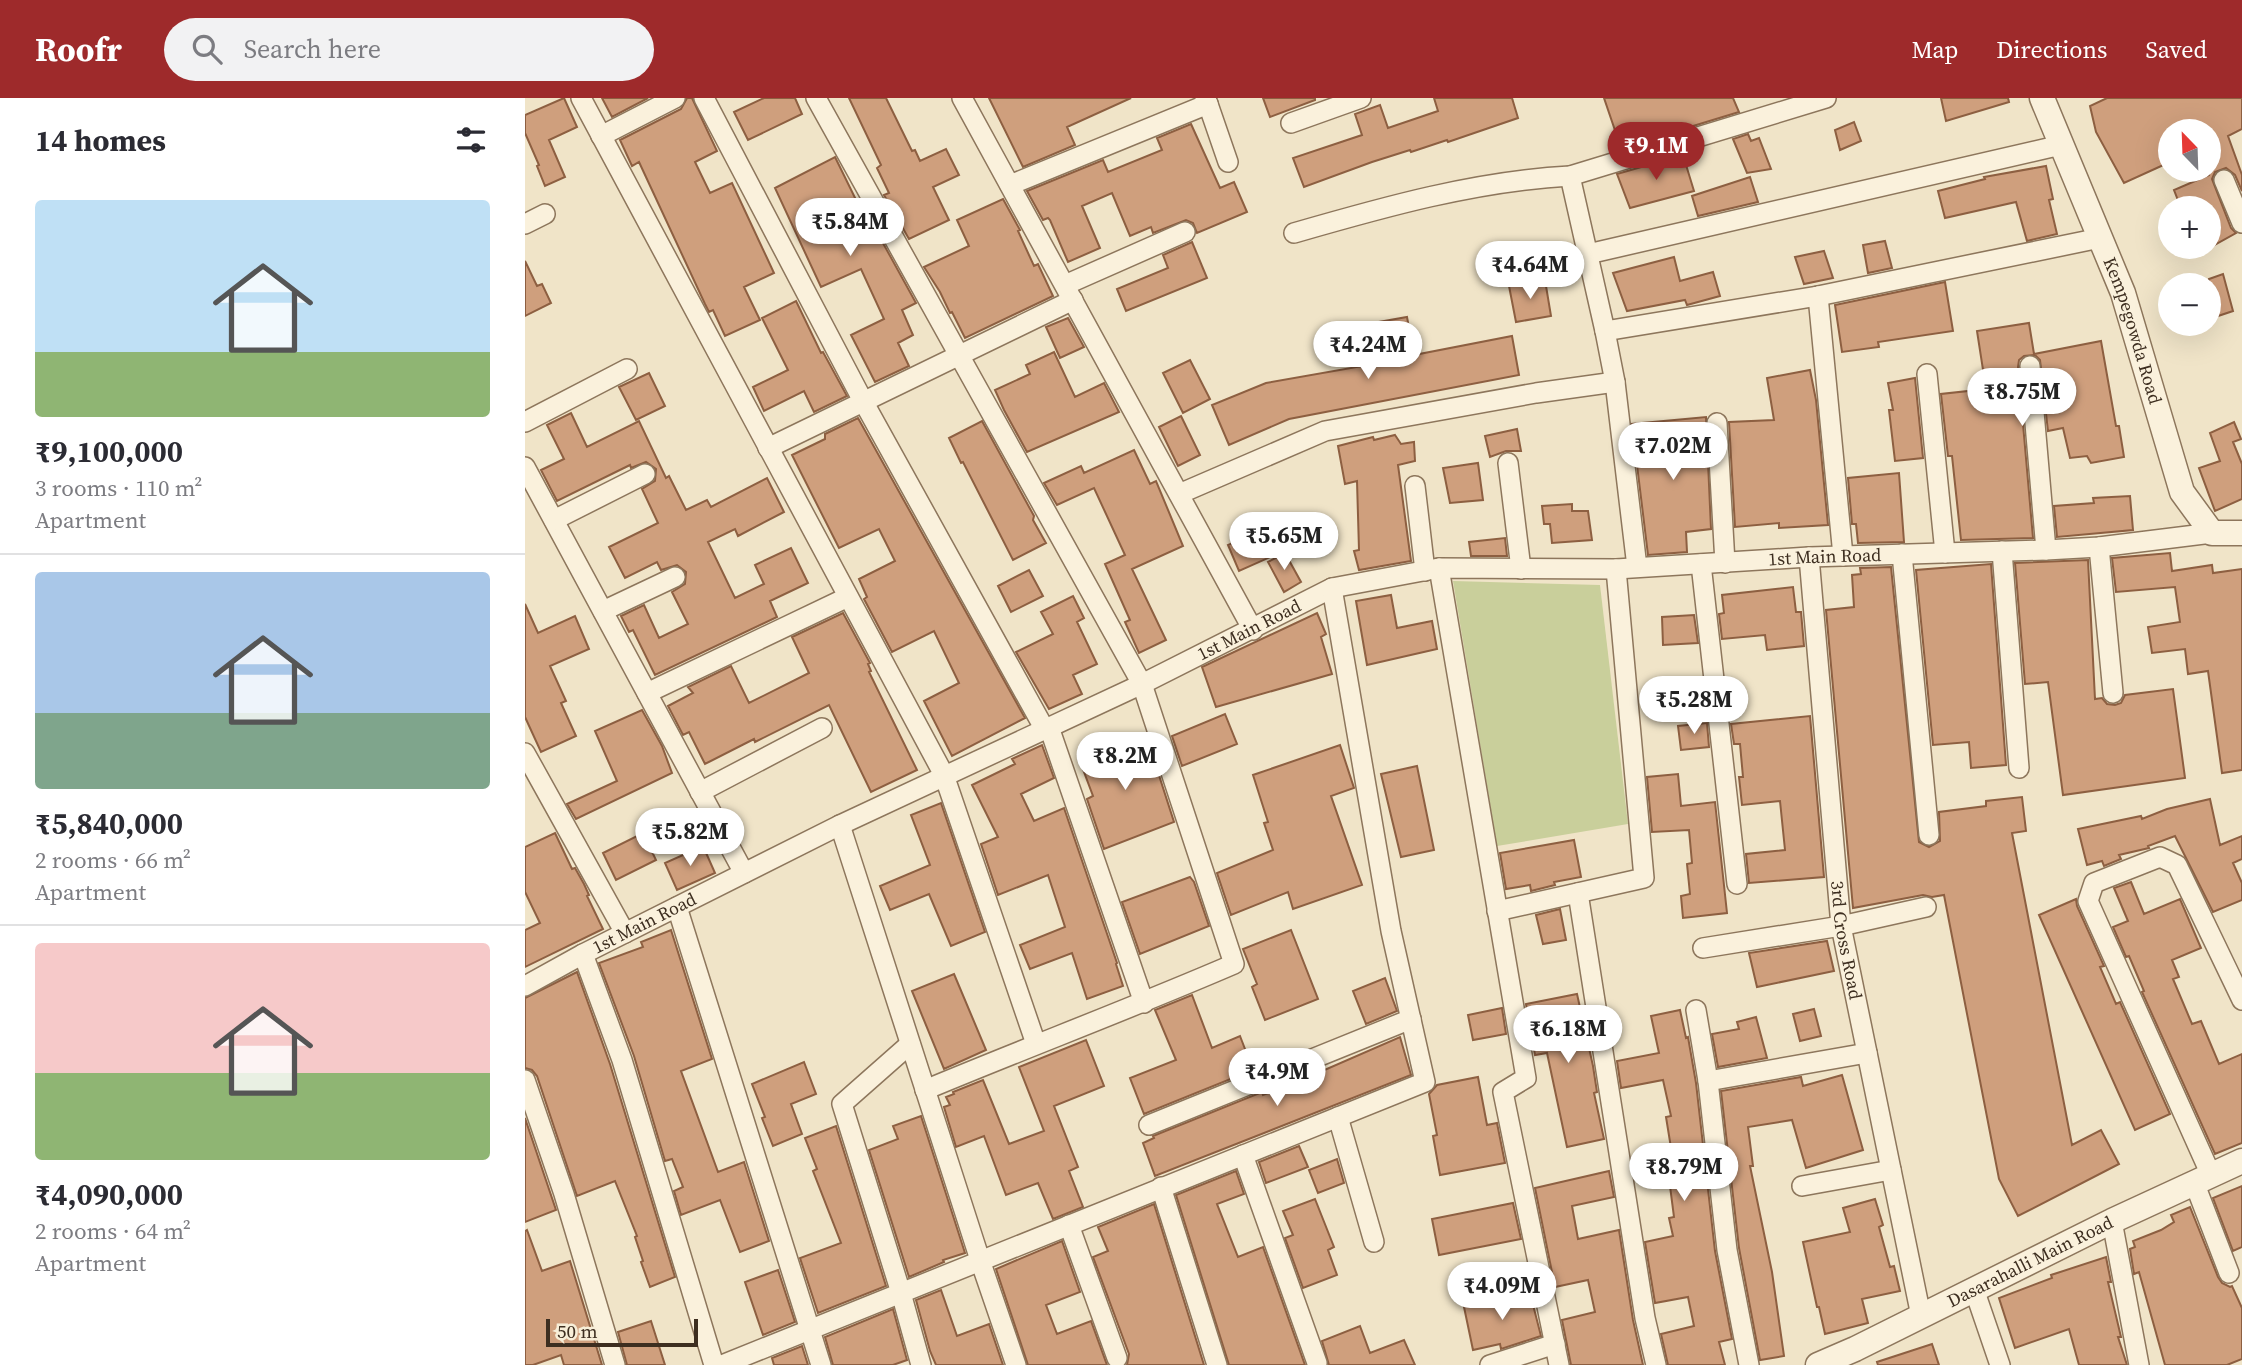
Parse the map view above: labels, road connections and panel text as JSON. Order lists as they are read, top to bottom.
{
  "streets": {
    "street": [
      "Kempegowda Road",
      "1st Main Road",
      "3rd Cross Road",
      "Dasarahalli Main Road"
    ]
  },
  "crossings": [
    ["Kempegowda Road", "1st Main Road"],
    ["1st Main Road", "3rd Cross Road"],
    ["3rd Cross Road", "Dasarahalli Main Road"]
  ],
  "scale_bar": "50 m",
  "north": "top left",
  "page": {
    "header": "Roofr",
    "search": "Search here",
    "nav": ["Map", "Directions", "Saved"],
    "heading": "14 homes",
    "map_buttons": ["+", "−"],
    "price": [
      "₹9.1M",
      "₹5.84M",
      "₹4.64M",
      "₹4.24M",
      "₹8.75M",
      "₹7.02M",
      "₹5.65M",
      "₹5.28M",
      "₹8.2M",
      "₹5.82M",
      "₹6.18M",
      "₹4.9M",
      "₹8.79M",
      "₹4.09M"
    ],
    "list": [
      {
        "name": "₹9,100,000",
        "note": "3 rooms · 110 m² · Apartment"
      },
      {
        "name": "₹5,840,000",
        "note": "2 rooms · 66 m² · Apartment"
      },
      {
        "name": "₹4,090,000",
        "note": "2 rooms · 64 m² · Apartment"
      }
    ],
    "scale": "50 m"
  }
}
